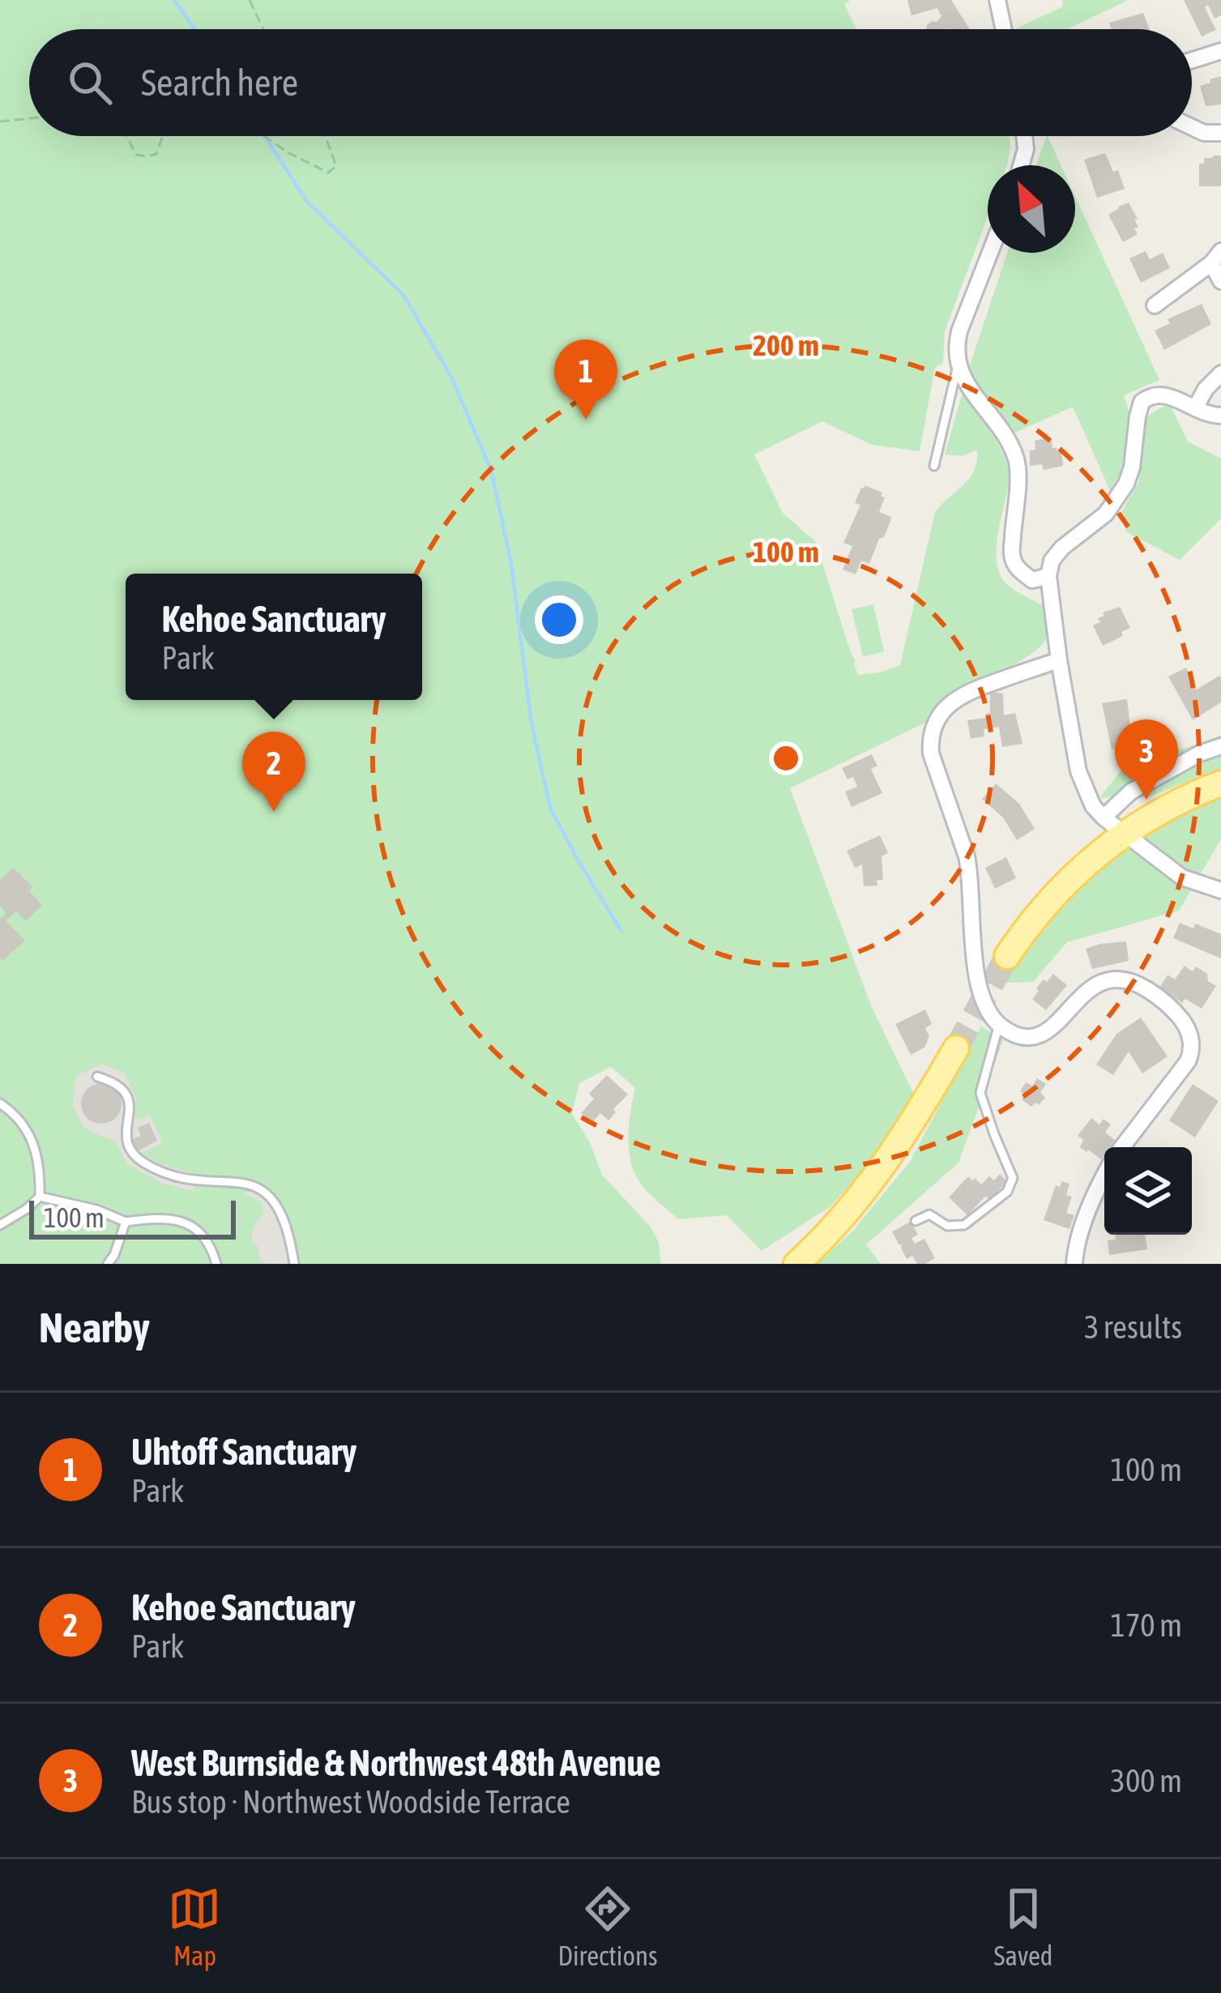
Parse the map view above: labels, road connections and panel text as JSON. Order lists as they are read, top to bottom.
{
  "scale_bar": "100 m",
  "north": "top left",
  "page": {
    "search": "Search here",
    "pins": ["1", "3", "2"],
    "popup": ["Kehoe Sanctuary", "Park"],
    "scale": "100 m",
    "heading": ["Nearby", "3 results"],
    "list": [
      {
        "mark": "1",
        "name": "Uhtoff Sanctuary",
        "note": "Park",
        "value": "100 m"
      },
      {
        "mark": "2",
        "name": "Kehoe Sanctuary",
        "note": "Park",
        "value": "170 m"
      },
      {
        "mark": "3",
        "name": "West Burnside & Northwest 48th Avenue",
        "note": "Bus stop · Northwest Woodside Terrace",
        "value": "300 m"
      }
    ],
    "nav": ["Map", "Directions", "Saved"]
  },
  "rings": ["200 m", "100 m"]
}
